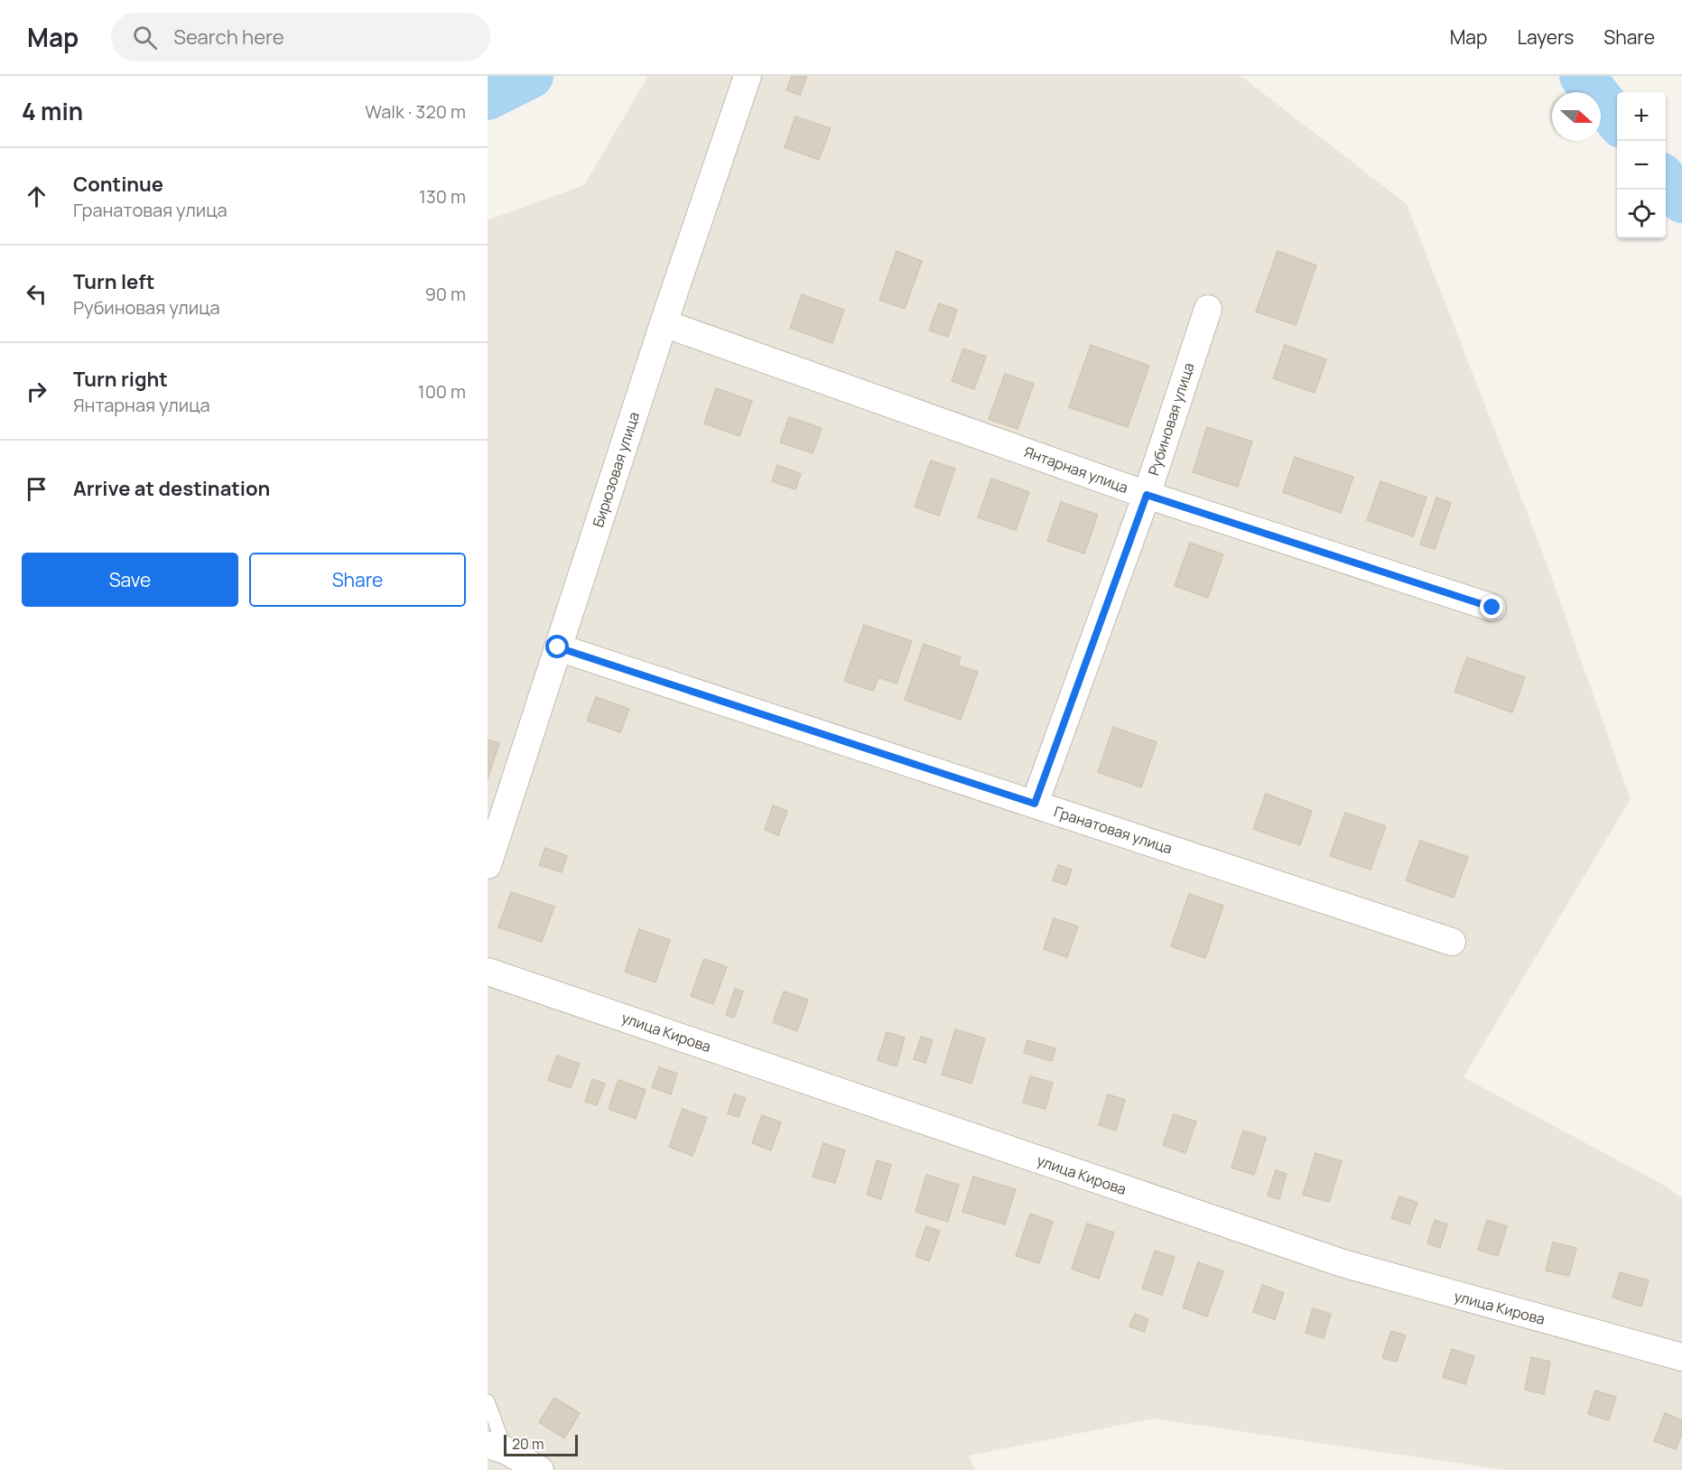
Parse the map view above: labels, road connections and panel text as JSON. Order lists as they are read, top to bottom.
{
  "streets": {
    "street": [
      "Рубиновая улица",
      "Бирюзовая улица",
      "Янтарная улица",
      "Гранатовая улица",
      "улица Кирова"
    ]
  },
  "crossings": [
    ["Рубиновая улица", "Янтарная улица"],
    ["Рубиновая улица", "Гранатовая улица"],
    ["Бирюзовая улица", "Янтарная улица"],
    ["Бирюзовая улица", "Гранатовая улица"]
  ],
  "scale_bar": "20 m",
  "north": "right",
  "page": {
    "header": "Map",
    "search": "Search here",
    "nav": ["Map", "Layers", "Share"],
    "heading": ["4 min", "Walk · 320 m"],
    "map_buttons": ["+", "−"],
    "list": [
      ["Continue", "Гранатовая улица", "130 m"],
      ["Turn left", "Рубиновая улица", "90 m"],
      ["Turn right", "Янтарная улица", "100 m"],
      "Arrive at destination"
    ],
    "buttons": ["Save", "Share"],
    "scale": "20 m"
  }
}
